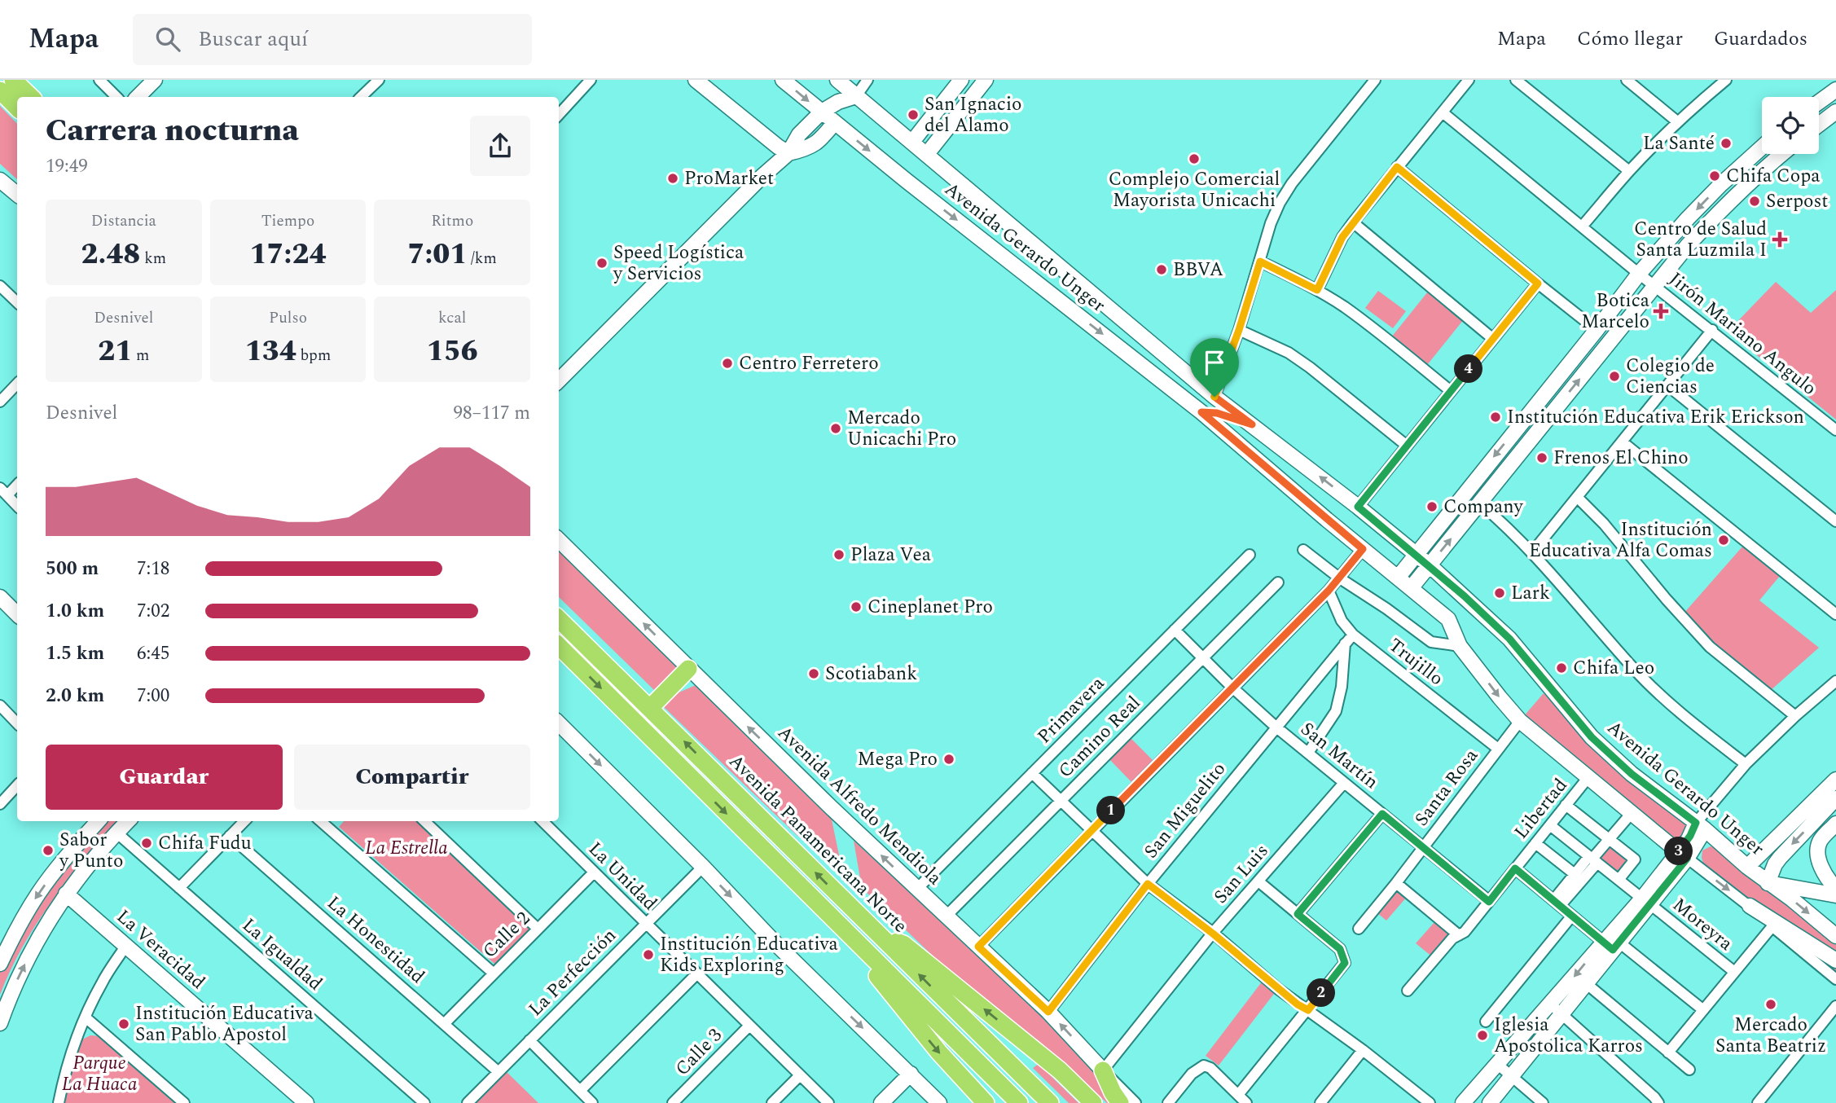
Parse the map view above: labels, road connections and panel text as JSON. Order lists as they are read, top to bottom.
{
  "streets": {
    "highway": ["Avenida Panamericana Norte"],
    "main road": ["Avenida Gerardo Unger", "Avenida Alfredo Mendiola", "La Veracidad"],
    "street": [
      "Jirón Mariano Angulo",
      "Trujillo",
      "Primavera",
      "Camino Real",
      "San Martín",
      "Santa Rosa",
      "Libertad",
      "San Miguelito",
      "San Luis",
      "La Unidad",
      "Moreyra",
      "Calle 2",
      "La Honestidad",
      "La Igualdad",
      "La Perfección",
      "Calle 3"
    ]
  },
  "crossings": [
    ["Trujillo", "Santa Rosa"],
    ["Trujillo", "San Miguelito"],
    ["Primavera", "San Martín"],
    ["Primavera", "Avenida Alfredo Mendiola"],
    ["Camino Real", "San Martín"],
    ["Camino Real", "Avenida Alfredo Mendiola"],
    ["San Martín", "Santa Rosa"],
    ["San Martín", "Libertad"],
    ["San Martín", "San Miguelito"],
    ["San Martín", "San Luis"],
    ["Avenida Alfredo Mendiola", "San Miguelito"],
    ["Avenida Alfredo Mendiola", "San Luis"],
    ["Libertad", "Moreyra"],
    ["La Unidad", "Calle 2"],
    ["La Unidad", "La Perfección"],
    ["La Unidad", "Calle 3"],
    ["Calle 2", "La Honestidad"],
    ["La Honestidad", "La Perfección"]
  ],
  "one_way": ["Avenida Alfredo Mendiola"],
  "parks": ["La Estrella", "Parque La Huaca"],
  "places": {
    "other": [
      "San Ignacio del Alamo",
      "La Santé",
      "Complejo Comercial Mayorista Unicachi",
      "Chifa Copa",
      "ProMarket",
      "Serpost",
      "Speed Logística y Servicios",
      "BBVA",
      "Centro Ferretero",
      "Colegio de Ciencias",
      "Institución Educativa Erik Erickson",
      "Mercado Unicachi Pro",
      "Frenos El Chino",
      "Company",
      "Institución Educativa Alfa Comas",
      "Plaza Vea",
      "Lark",
      "Cineplanet Pro",
      "Chifa Leo",
      "Scotiabank",
      "Mega Pro",
      "Chifa Fudu",
      "Sabor y Punto",
      "Institución Educativa Kids Exploring",
      "Mercado Santa Beatriz",
      "Institución Educativa San Pablo Apostol",
      "Iglesia Apostolica Karros"
    ],
    "health": ["Centro de Salud Santa Luzmila I", "Botica Marcelo"]
  },
  "page": {
    "header": "Mapa",
    "search": "Buscar aquí",
    "nav": ["Mapa", "Cómo llegar", "Guardados"],
    "heading": ["Carrera nocturna", "19:49"],
    "stats": [
      ["Distancia", "2.48 km"],
      ["Tiempo", "17:24"],
      ["Ritmo", "7:01 /km"],
      ["Desnivel", "21 m"],
      ["Pulso", "134 bpm"],
      ["kcal", "156"]
    ],
    "pins": [
      "4",
      "1",
      "3",
      "2"
    ],
    "chart": ["Desnivel", "98–117 m"],
    "list": [
      {
        "name": "500 m",
        "note": "7:18"
      },
      {
        "name": "1.0 km",
        "note": "7:02"
      },
      {
        "name": "1.5 km",
        "note": "6:45"
      },
      {
        "name": "2.0 km",
        "note": "7:00"
      }
    ],
    "buttons": ["Guardar", "Compartir"]
  }
}
